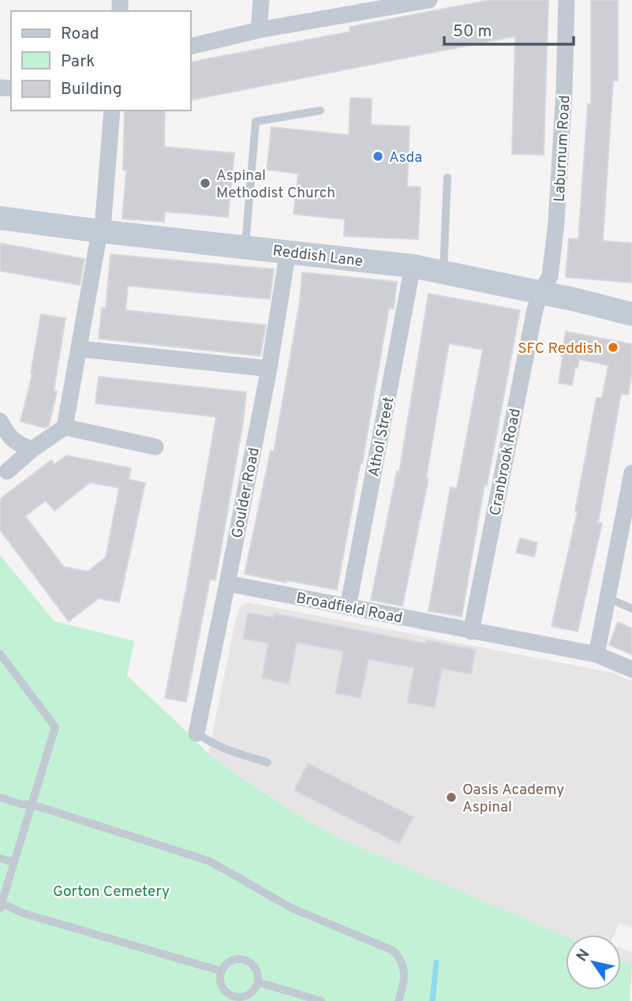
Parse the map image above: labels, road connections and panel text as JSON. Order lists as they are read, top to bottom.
{
  "streets": {
    "main road": ["Reddish Lane"],
    "street": [
      "Laburnum Road",
      "Athol Street",
      "Cranbrook Road",
      "Goulder Road",
      "Broadfield Road"
    ]
  },
  "crossings": [
    ["Laburnum Road", "Reddish Lane"],
    ["Laburnum Road", "Cranbrook Road"],
    ["Reddish Lane", "Athol Street"],
    ["Reddish Lane", "Cranbrook Road"],
    ["Reddish Lane", "Goulder Road"],
    ["Athol Street", "Broadfield Road"],
    ["Cranbrook Road", "Broadfield Road"],
    ["Goulder Road", "Broadfield Road"]
  ],
  "parks": ["Gorton Cemetery"],
  "places": [
    "Asda",
    "Aspinal Methodist Church",
    "SFC Reddish",
    "Oasis Academy Aspinal"
  ],
  "legend": ["Road", "Park", "Building"],
  "scale_bar": "50 m",
  "north": "top left"
}
